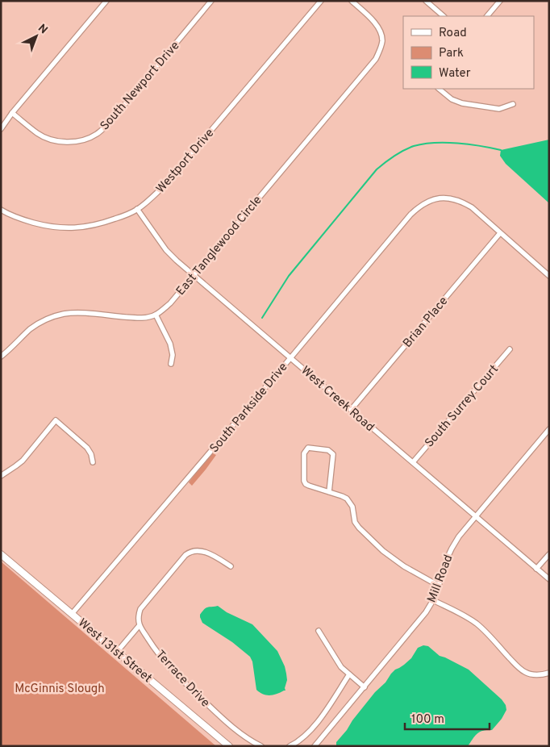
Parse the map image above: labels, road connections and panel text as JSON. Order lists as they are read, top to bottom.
{
  "streets": {
    "street": [
      "South Newport Drive",
      "Westport Drive",
      "East Tanglewood Circle",
      "Brian Place",
      "West Creek Road",
      "South Surrey Court",
      "South Parkside Drive",
      "Mill Road",
      "West 131st Street",
      "Terrace Drive"
    ]
  },
  "crossings": [
    ["Westport Drive", "West Creek Road"],
    ["East Tanglewood Circle", "West Creek Road"],
    ["Brian Place", "West Creek Road"],
    ["Brian Place", "South Parkside Drive"],
    ["West Creek Road", "South Surrey Court"],
    ["West Creek Road", "South Parkside Drive"],
    ["West Creek Road", "Mill Road"],
    ["South Parkside Drive", "West 131st Street"]
  ],
  "parks": ["McGinnis Slough"],
  "legend": ["Road", "Park", "Water"],
  "scale_bar": "100 m",
  "north": "top right"
}
